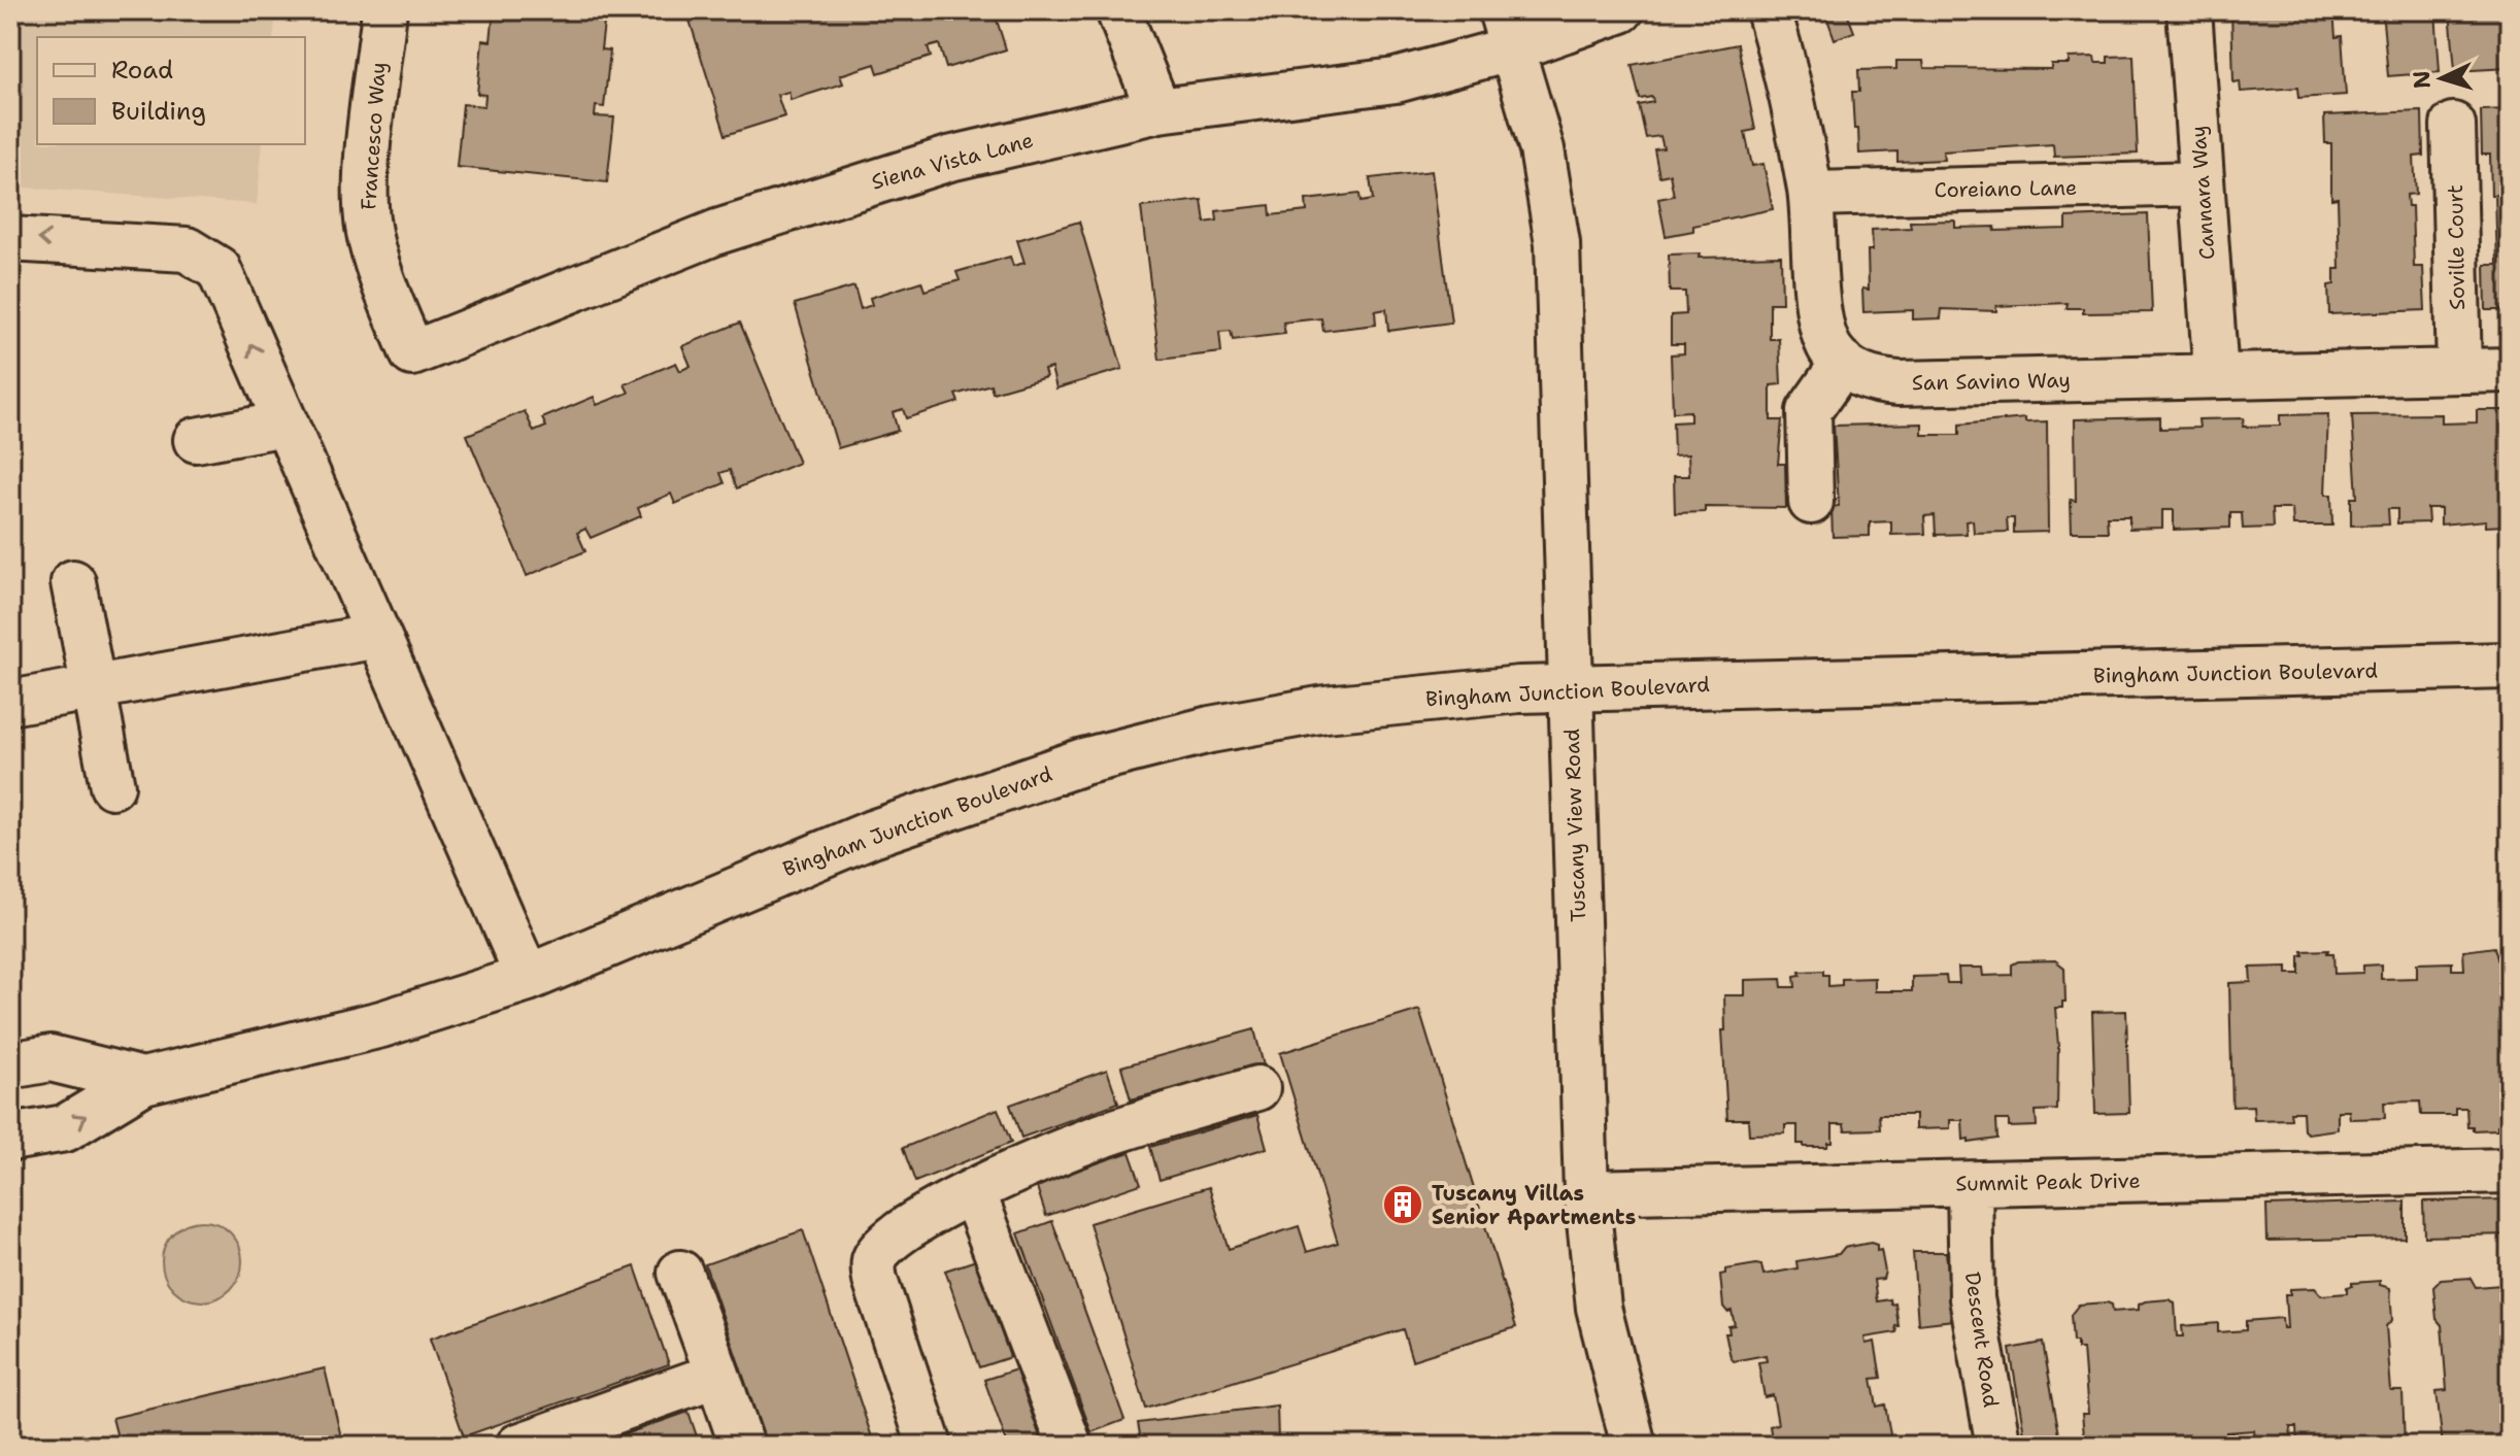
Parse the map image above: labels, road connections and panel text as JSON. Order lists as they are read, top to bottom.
{
  "streets": {
    "main road": ["Bingham Junction Boulevard"],
    "street": [
      "Francesco Way",
      "Siena Vista Lane",
      "Coreiano Lane",
      "Cannara Way",
      "Soville Court",
      "San Savino Way",
      "Tuscany View Road",
      "Summit Peak Drive",
      "Descent Road"
    ]
  },
  "crossings": [
    ["Francesco Way", "Siena Vista Lane"],
    ["Siena Vista Lane", "Tuscany View Road"],
    ["Coreiano Lane", "Cannara Way"],
    ["Cannara Way", "San Savino Way"],
    ["Soville Court", "San Savino Way"],
    ["Bingham Junction Boulevard", "Tuscany View Road"],
    ["Tuscany View Road", "Summit Peak Drive"],
    ["Summit Peak Drive", "Descent Road"]
  ],
  "places": {
    "building": ["Tuscany Villas Senior Apartments"]
  },
  "legend": ["Road", "Building"],
  "north": "left"
}
